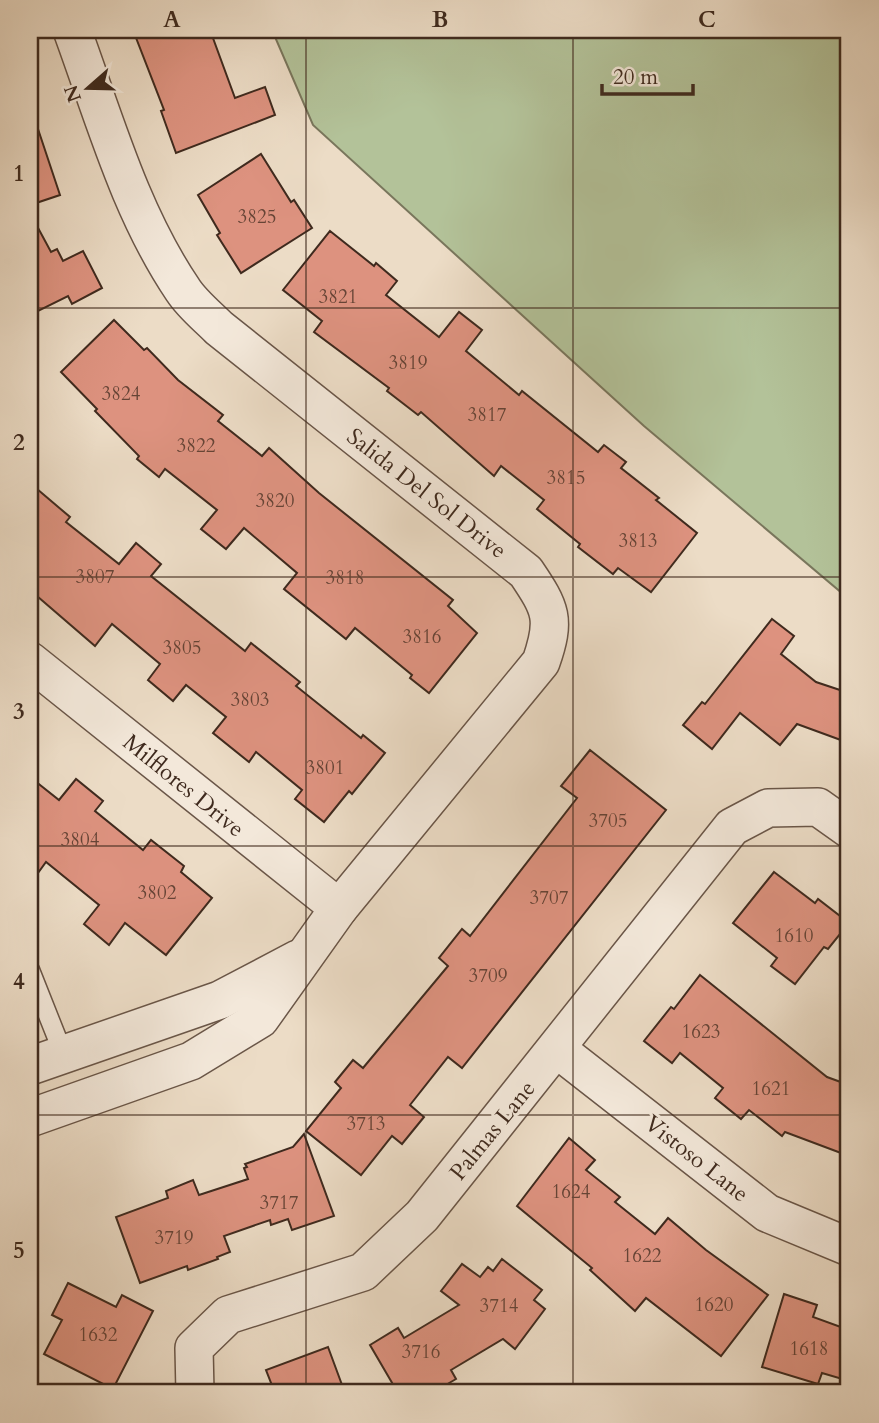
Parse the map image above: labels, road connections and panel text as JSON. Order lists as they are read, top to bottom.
{
  "streets": {
    "street": [
      "Salida Del Sol Drive",
      "Milflores Drive",
      "Palmas Lane",
      "Vistoso Lane"
    ]
  },
  "crossings": [
    ["Salida Del Sol Drive", "Milflores Drive"],
    ["Palmas Lane", "Vistoso Lane"]
  ],
  "house_numbers": [
    "3825",
    "3821",
    "3819",
    "3824",
    "3817",
    "3822",
    "3815",
    "3820",
    "3813",
    "3807",
    "3818",
    "3816",
    "3805",
    "3803",
    "3801",
    "3705",
    "3804",
    "3802",
    "3707",
    "1610",
    "3709",
    "1623",
    "1621",
    "3713",
    "1624",
    "3717",
    "3719",
    "1622",
    "1620",
    "3714",
    "1632",
    "1618",
    "3716"
  ],
  "scale_bar": "20 m",
  "north": "left",
  "grid": {
    "columns": ["A", "B", "C"],
    "rows": [
      "1",
      "2",
      "3",
      "4",
      "5"
    ]
  }
}
